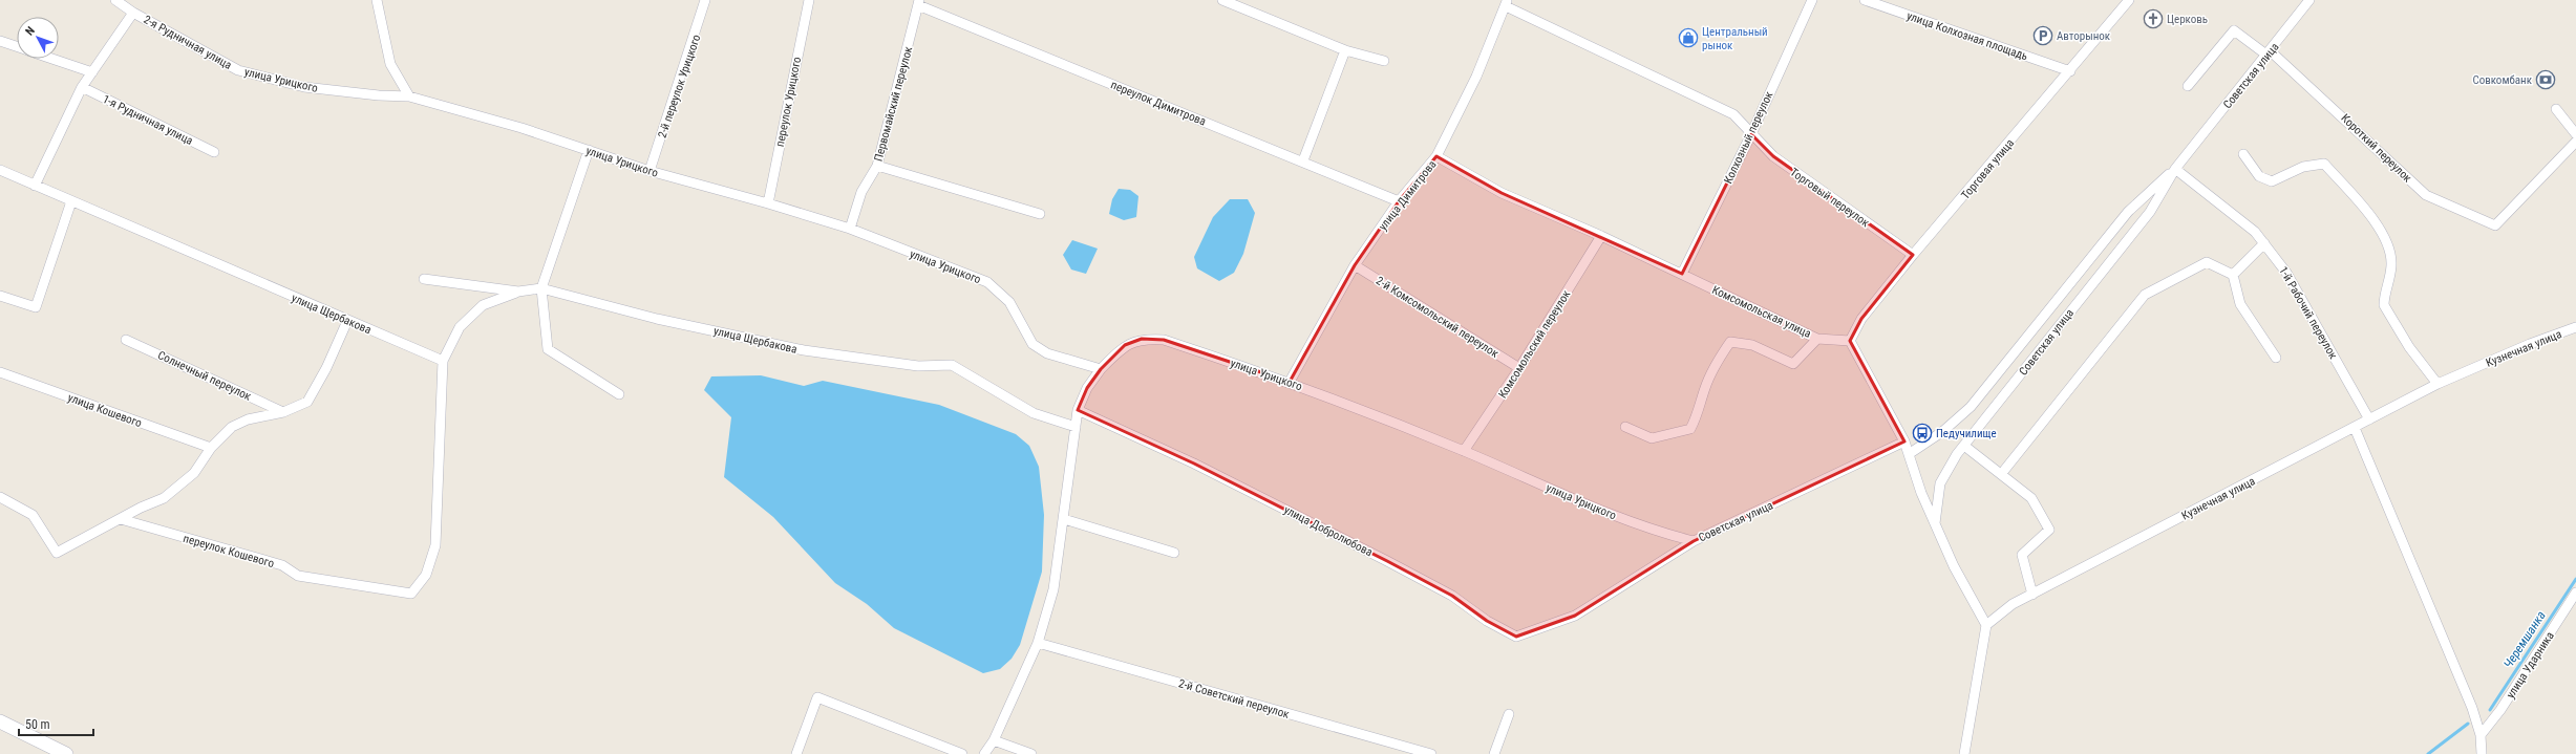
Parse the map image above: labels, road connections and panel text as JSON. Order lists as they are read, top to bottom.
{
  "streets": {
    "street": [
      "улица Колхозная площадь",
      "2-я Рудничная улица",
      "Советская улица",
      "улица Урицкого",
      "2-й переулок Урицкого",
      "переулок Урицкого",
      "переулок Димитрова",
      "Первомайский переулок",
      "1-я Рудничная улица",
      "Колхозный переулок",
      "Короткий переулок",
      "Торговая улица",
      "улица Димитрова",
      "Торговый переулок",
      "Комсомольская улица",
      "1-й Рабочий переулок",
      "улица Щербакова",
      "2-й Комсомольский переулок",
      "Комсомольский переулок",
      "Кузнечная улица",
      "Солнечный переулок",
      "улица Кошевого",
      "улица Добролюбова",
      "переулок Кошевого",
      "улица Ударника",
      "2-й Советский переулок"
    ]
  },
  "crossings": [
    ["улица Колхозная площадь", "Торговая улица"],
    ["2-я Рудничная улица", "улица Урицкого"],
    ["Советская улица", "улица Урицкого"],
    ["Советская улица", "Короткий переулок"],
    ["Советская улица", "1-й Рабочий переулок"],
    ["Советская улица", "улица Добролюбова"],
    ["улица Урицкого", "2-й переулок Урицкого"],
    ["улица Урицкого", "переулок Урицкого"],
    ["улица Урицкого", "Первомайский переулок"],
    ["улица Урицкого", "улица Димитрова"],
    ["улица Урицкого", "Комсомольский переулок"],
    ["переулок Димитрова", "Первомайский переулок"],
    ["переулок Димитрова", "улица Димитрова"],
    ["Колхозный переулок", "Торговый переулок"],
    ["Колхозный переулок", "Комсомольская улица"],
    ["Торговая улица", "Торговый переулок"],
    ["Торговая улица", "Комсомольская улица"],
    ["улица Димитрова", "Торговый переулок"],
    ["улица Димитрова", "Комсомольская улица"],
    ["улица Димитрова", "2-й Комсомольский переулок"],
    ["Комсомольская улица", "Комсомольский переулок"],
    ["1-й Рабочий переулок", "Кузнечная улица"],
    ["улица Щербакова", "переулок Кошевого"],
    ["2-й Комсомольский переулок", "Комсомольский переулок"]
  ],
  "water": ["Черемшанка"],
  "places": {
    "church": ["Церковь"],
    "parking": ["Авторынок"],
    "shop": ["Центральный рынок"],
    "bank": ["Совкомбанк"],
    "bus stop": ["Педучилище"]
  },
  "scale_bar": "50 m",
  "north": "top left"
}
